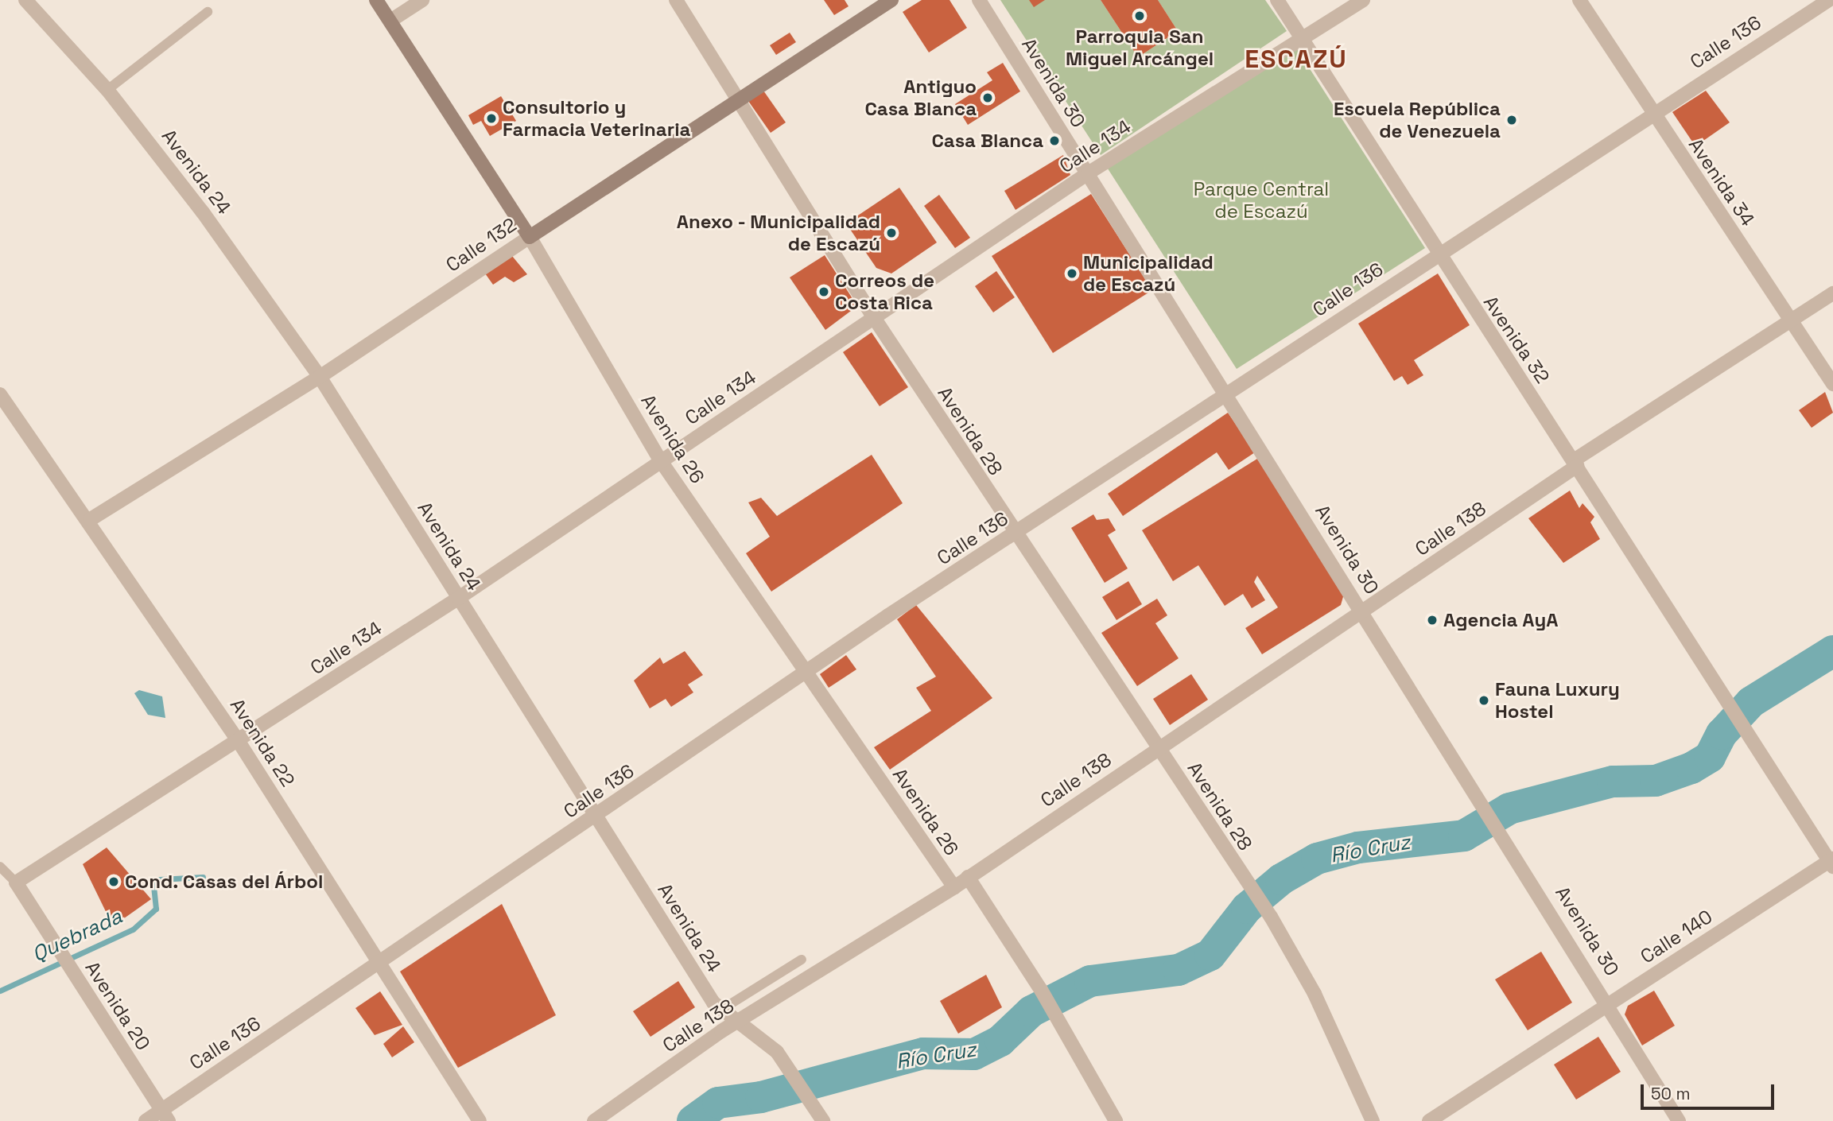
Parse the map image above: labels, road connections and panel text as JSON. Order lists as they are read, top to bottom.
{
  "streets": {
    "main road": ["Calle 132", "Avenida 26"],
    "street": [
      "Calle 136",
      "Avenida 30",
      "Calle 134",
      "Avenida 24",
      "Avenida 34",
      "Avenida 32",
      "Avenida 28",
      "Calle 138",
      "Avenida 22",
      "Calle 140",
      "Avenida 20"
    ]
  },
  "crossings": [
    ["Calle 136", "Avenida 30"],
    ["Calle 136", "Avenida 24"],
    ["Calle 136", "Avenida 34"],
    ["Calle 136", "Avenida 32"],
    ["Calle 136", "Avenida 28"],
    ["Calle 136", "Avenida 26"],
    ["Calle 136", "Avenida 22"],
    ["Calle 136", "Avenida 20"],
    ["Avenida 30", "Calle 134"],
    ["Avenida 30", "Calle 138"],
    ["Avenida 30", "Calle 140"],
    ["Calle 134", "Avenida 24"],
    ["Calle 134", "Avenida 32"],
    ["Calle 134", "Avenida 28"],
    ["Calle 134", "Avenida 26"],
    ["Calle 134", "Avenida 22"],
    ["Calle 134", "Avenida 20"],
    ["Avenida 24", "Calle 132"],
    ["Avenida 24", "Calle 138"],
    ["Avenida 34", "Calle 138"],
    ["Calle 132", "Avenida 28"],
    ["Calle 132", "Avenida 26"],
    ["Calle 132", "Avenida 22"],
    ["Avenida 32", "Calle 138"],
    ["Avenida 32", "Calle 140"],
    ["Avenida 28", "Calle 138"],
    ["Avenida 26", "Calle 138"]
  ],
  "districts": ["ESCAZÚ"],
  "water": ["Río Cruz", "Quebrada"],
  "parks": ["Parque Central de Escazú"],
  "places": [
    "Parroquia San Miguel Arcángel",
    "Antiguo Casa Blanca",
    "Consultorio y Farmacia Veterinaria",
    "Escuela República de Venezuela",
    "Casa Blanca",
    "Anexo - Municipalidad de Escazú",
    "Municipalidad de Escazú",
    "Correos de Costa Rica",
    "Agencia AyA",
    "Fauna Luxury Hostel",
    "Cond. Casas del Árbol"
  ],
  "scale_bar": "50 m"
}
